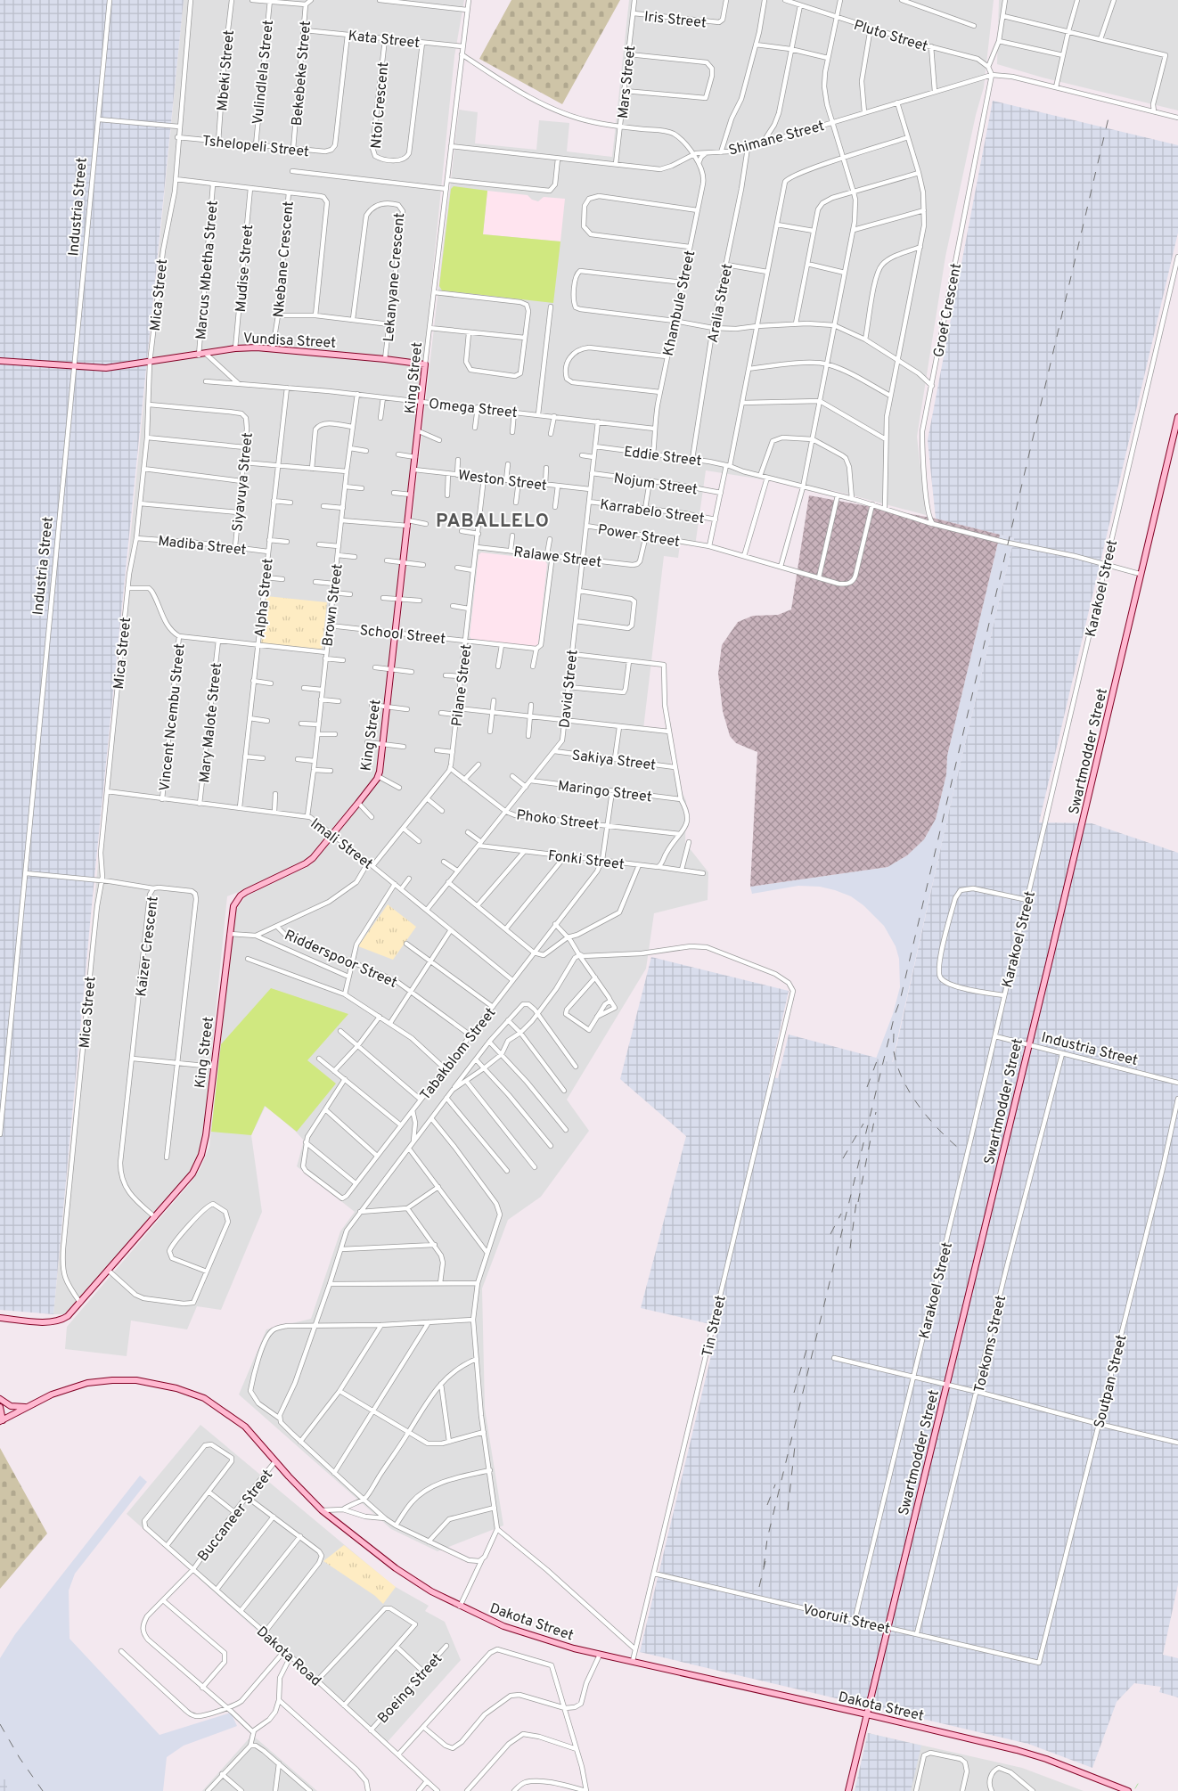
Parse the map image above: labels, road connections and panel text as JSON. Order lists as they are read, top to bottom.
{
  "streets": {
    "street": [
      "Iris Street",
      "Pluto Street",
      "Kata Street",
      "Mbeki Street",
      "Vulindlela Street",
      "Bekebeke Street",
      "Mars Street",
      "Ntoi Crescent",
      "Shimane Street",
      "Tshelopeli Street",
      "Industria Street",
      "Nkebane Crescent",
      "Mudise Street",
      "Marcus Mbetha Street",
      "Lekanyane Crescent",
      "Mica Street",
      "Khambule Street",
      "Aralia Street",
      "Groef Crescent",
      "Vundisa Street",
      "King Street",
      "Omega Street",
      "Eddie Street",
      "Weston Street",
      "Siyavuya Street",
      "Nojum Street",
      "Karrabelo Street",
      "Power Street",
      "Madiba Street",
      "Ralawe Street",
      "Karakoel Street",
      "Alpha Street",
      "Brown Street",
      "School Street",
      "Pilane Street",
      "David Street",
      "Vincent Ncembu Street",
      "Mary Malote Street",
      "Swartmodder Street",
      "Sakiya Street",
      "Maringo Street",
      "Phoko Street",
      "Imali Street",
      "Fonki Street",
      "Kaizer Crescent",
      "Ridderspoor Street",
      "Tabakblom Street",
      "Tin Street",
      "Toekoms Street",
      "Soutpan Street",
      "Buccaneer Street",
      "Vooruit Street",
      "Dakota Street",
      "Dakota Road",
      "Boeing Street"
    ]
  },
  "crossings": [
    ["Iris Street", "Mars Street"],
    ["Kata Street", "Bekebeke Street"],
    ["Kata Street", "Ntoi Crescent"],
    ["Kata Street", "Tshelopeli Street"],
    ["Kata Street", "King Street"],
    ["Mbeki Street", "Tshelopeli Street"],
    ["Vulindlela Street", "Tshelopeli Street"],
    ["Bekebeke Street", "Tshelopeli Street"],
    ["Mars Street", "Shimane Street"],
    ["Mars Street", "Khambule Street"],
    ["Shimane Street", "Khambule Street"],
    ["Shimane Street", "Aralia Street"],
    ["Shimane Street", "Groef Crescent"],
    ["Shimane Street", "King Street"],
    ["Tshelopeli Street", "Mica Street"],
    ["Industria Street", "Vundisa Street"],
    ["Industria Street", "Karakoel Street"],
    ["Industria Street", "Swartmodder Street"],
    ["Industria Street", "Toekoms Street"],
    ["Nkebane Crescent", "Vundisa Street"],
    ["Mudise Street", "Vundisa Street"],
    ["Marcus Mbetha Street", "Vundisa Street"],
    ["Lekanyane Crescent", "Vundisa Street"],
    ["Mica Street", "Vundisa Street"],
    ["Mica Street", "King Street"],
    ["Mica Street", "Siyavuya Street"],
    ["Mica Street", "Madiba Street"],
    ["Mica Street", "Imali Street"],
    ["Khambule Street", "King Street"],
    ["Khambule Street", "Omega Street"],
    ["Khambule Street", "Eddie Street"],
    ["Aralia Street", "Eddie Street"],
    ["Groef Crescent", "Eddie Street"],
    ["Vundisa Street", "King Street"],
    ["King Street", "Omega Street"],
    ["King Street", "Weston Street"],
    ["King Street", "School Street"],
    ["King Street", "Imali Street"],
    ["King Street", "Kaizer Crescent"],
    ["Omega Street", "Alpha Street"],
    ["Omega Street", "Brown Street"],
    ["Omega Street", "David Street"],
    ["Eddie Street", "Power Street"],
    ["Eddie Street", "David Street"],
    ["Weston Street", "Pilane Street"],
    ["Weston Street", "David Street"],
    ["Siyavuya Street", "Madiba Street"],
    ["Nojum Street", "David Street"],
    ["Karrabelo Street", "David Street"],
    ["Power Street", "Ralawe Street"],
    ["Power Street", "David Street"],
    ["Madiba Street", "Alpha Street"],
    ["Ralawe Street", "Pilane Street"],
    ["Ralawe Street", "David Street"],
    ["Karakoel Street", "Vooruit Street"],
    ["Alpha Street", "Imali Street"],
    ["Brown Street", "School Street"],
    ["Brown Street", "Imali Street"],
    ["School Street", "Pilane Street"],
    ["Pilane Street", "Phoko Street"],
    ["Pilane Street", "Imali Street"],
    ["David Street", "Sakiya Street"],
    ["David Street", "Maringo Street"],
    ["David Street", "Phoko Street"],
    ["David Street", "Imali Street"],
    ["David Street", "Fonki Street"],
    ["Vincent Ncembu Street", "Imali Street"],
    ["Mary Malote Street", "Imali Street"],
    ["Swartmodder Street", "Vooruit Street"],
    ["Swartmodder Street", "Dakota Street"],
    ["Imali Street", "Tabakblom Street"],
    ["Fonki Street", "Tabakblom Street"],
    ["Ridderspoor Street", "Tabakblom Street"],
    ["Tin Street", "Vooruit Street"],
    ["Tin Street", "Dakota Street"],
    ["Toekoms Street", "Vooruit Street"],
    ["Soutpan Street", "Vooruit Street"],
    ["Buccaneer Street", "Dakota Street"],
    ["Buccaneer Street", "Dakota Road"],
    ["Dakota Road", "Boeing Street"]
  ],
  "districts": ["PABALLELO"]
}
